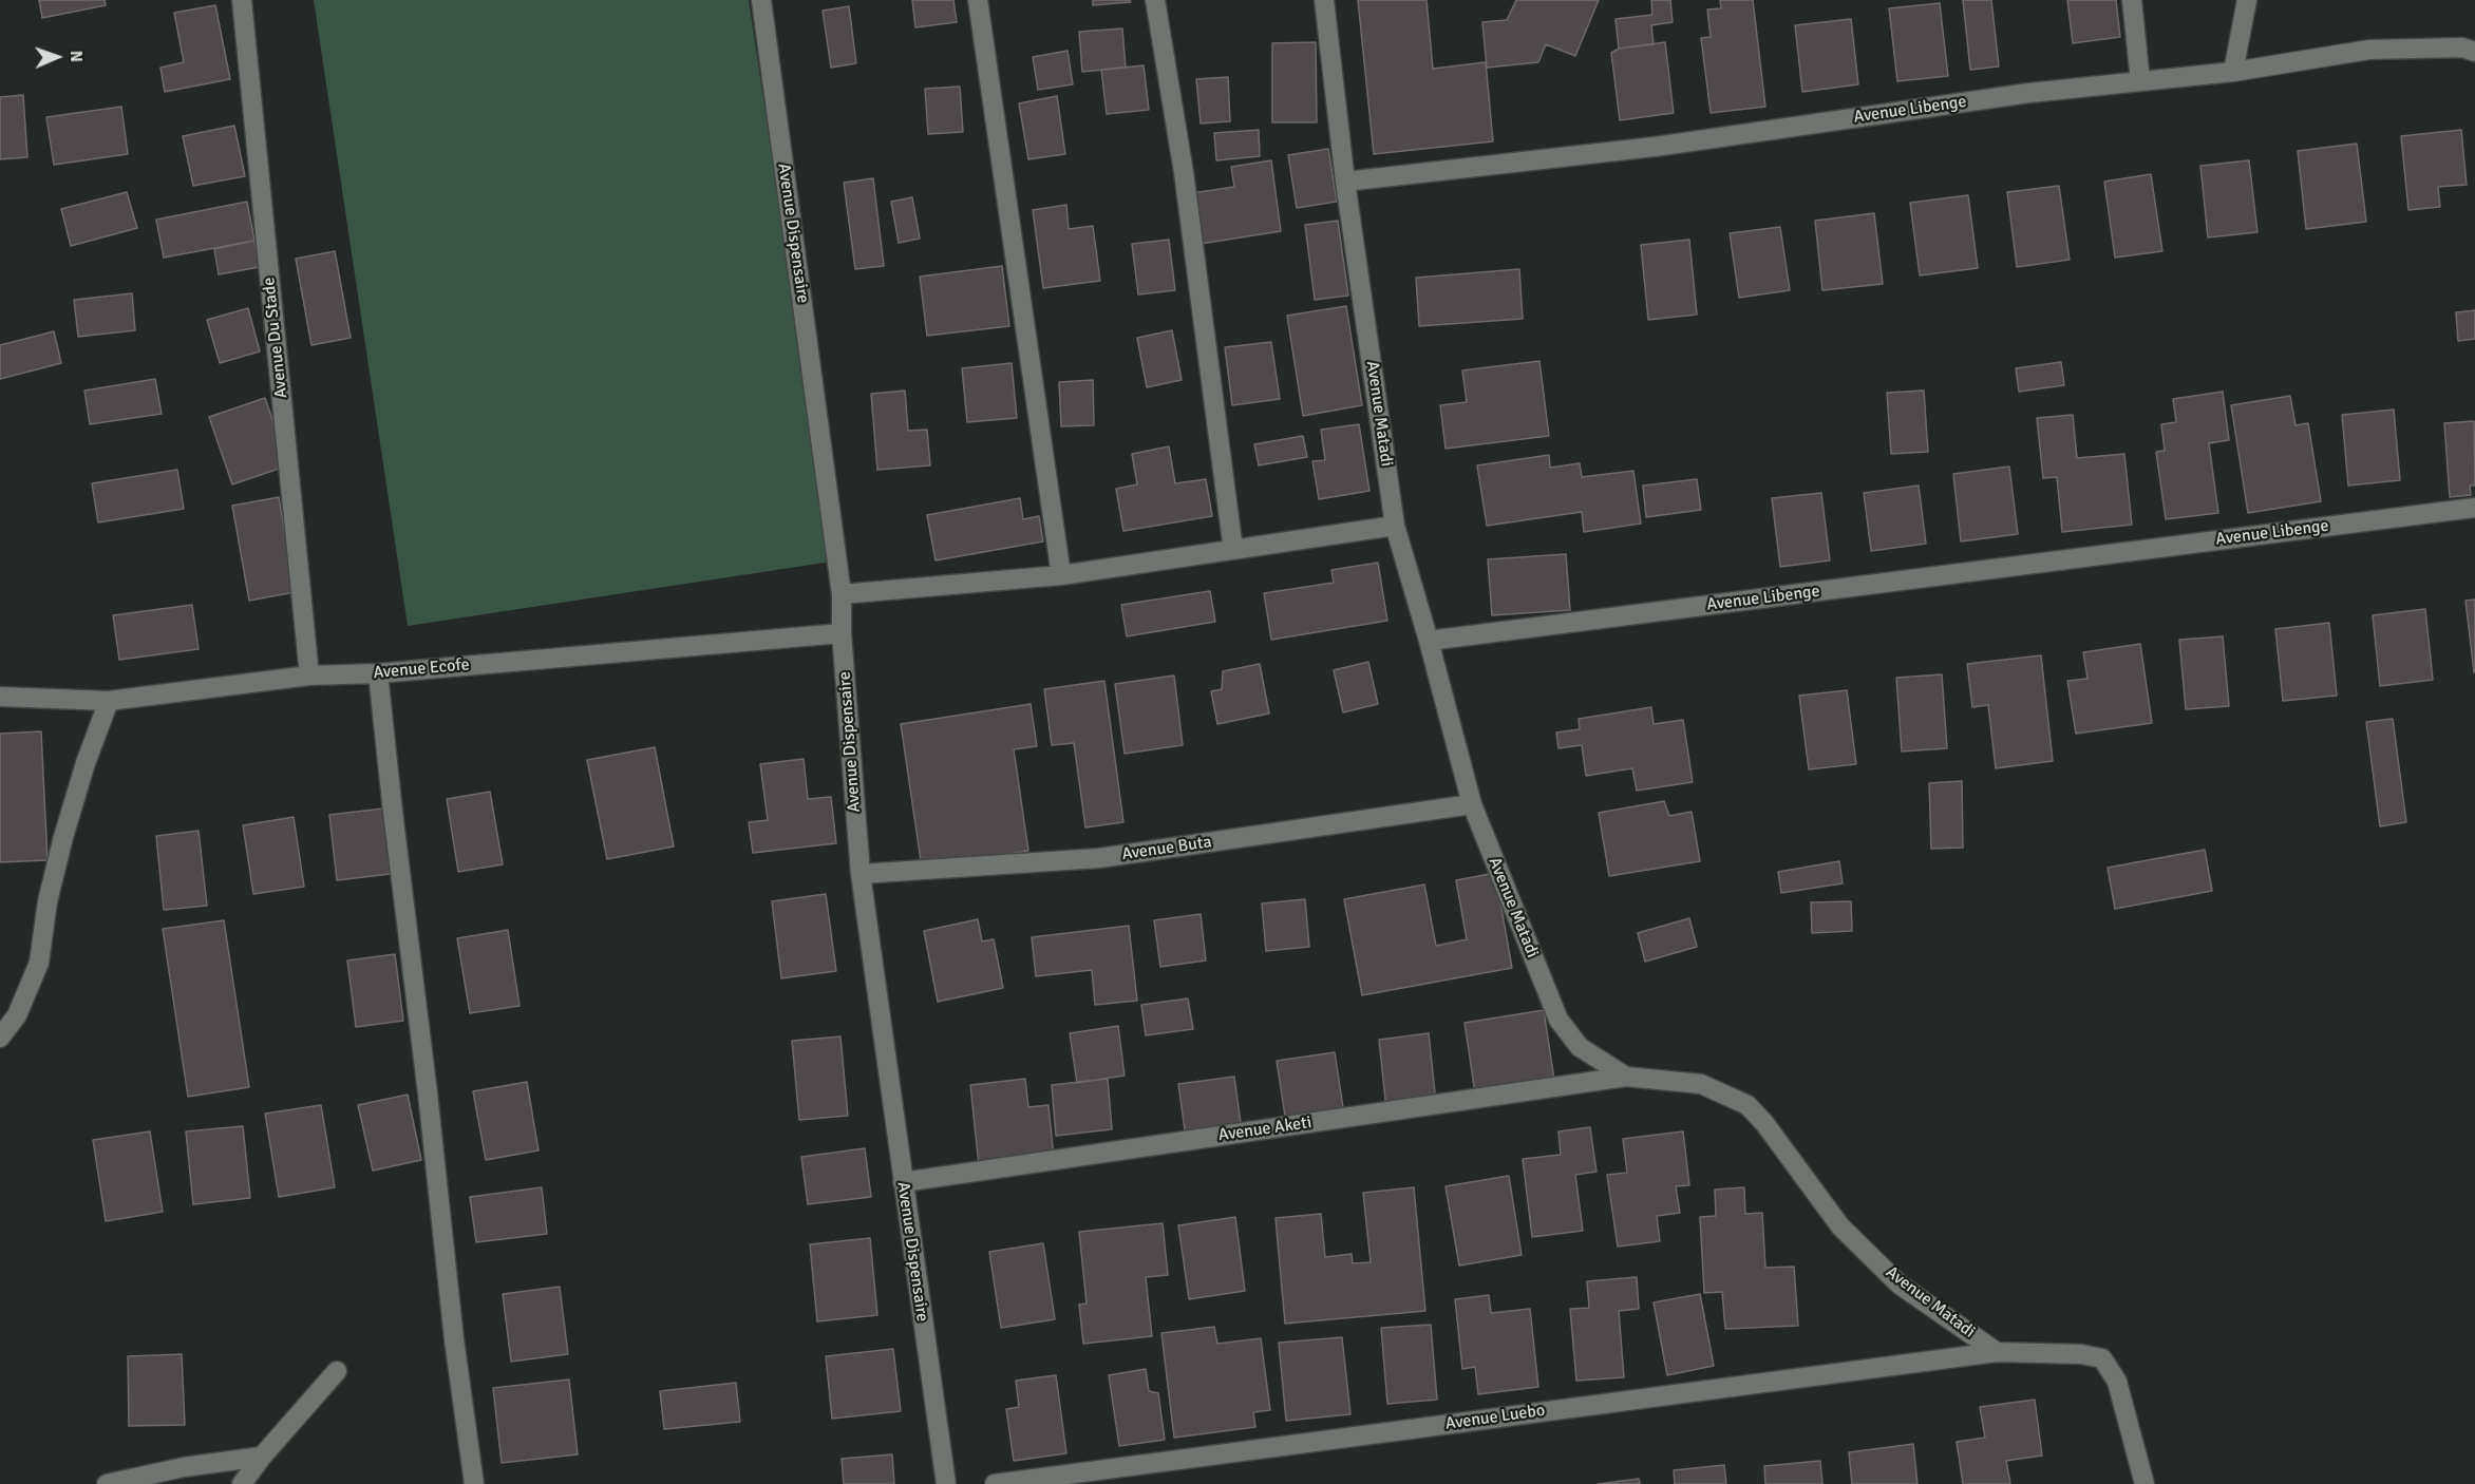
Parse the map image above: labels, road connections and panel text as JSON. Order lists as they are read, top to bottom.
{
  "streets": {
    "street": [
      "Avenue Libenge",
      "Avenue Dispensaire",
      "Avenue Du Stade",
      "Avenue Matadi",
      "Avenue Ecofe",
      "Avenue Buta",
      "Avenue Aketi",
      "Avenue Luebo"
    ]
  },
  "crossings": [
    ["Avenue Libenge", "Avenue Matadi"],
    ["Avenue Dispensaire", "Avenue Ecofe"],
    ["Avenue Dispensaire", "Avenue Buta"],
    ["Avenue Dispensaire", "Avenue Aketi"],
    ["Avenue Du Stade", "Avenue Ecofe"],
    ["Avenue Matadi", "Avenue Buta"],
    ["Avenue Matadi", "Avenue Aketi"],
    ["Avenue Matadi", "Avenue Luebo"]
  ],
  "north": "right"
}
